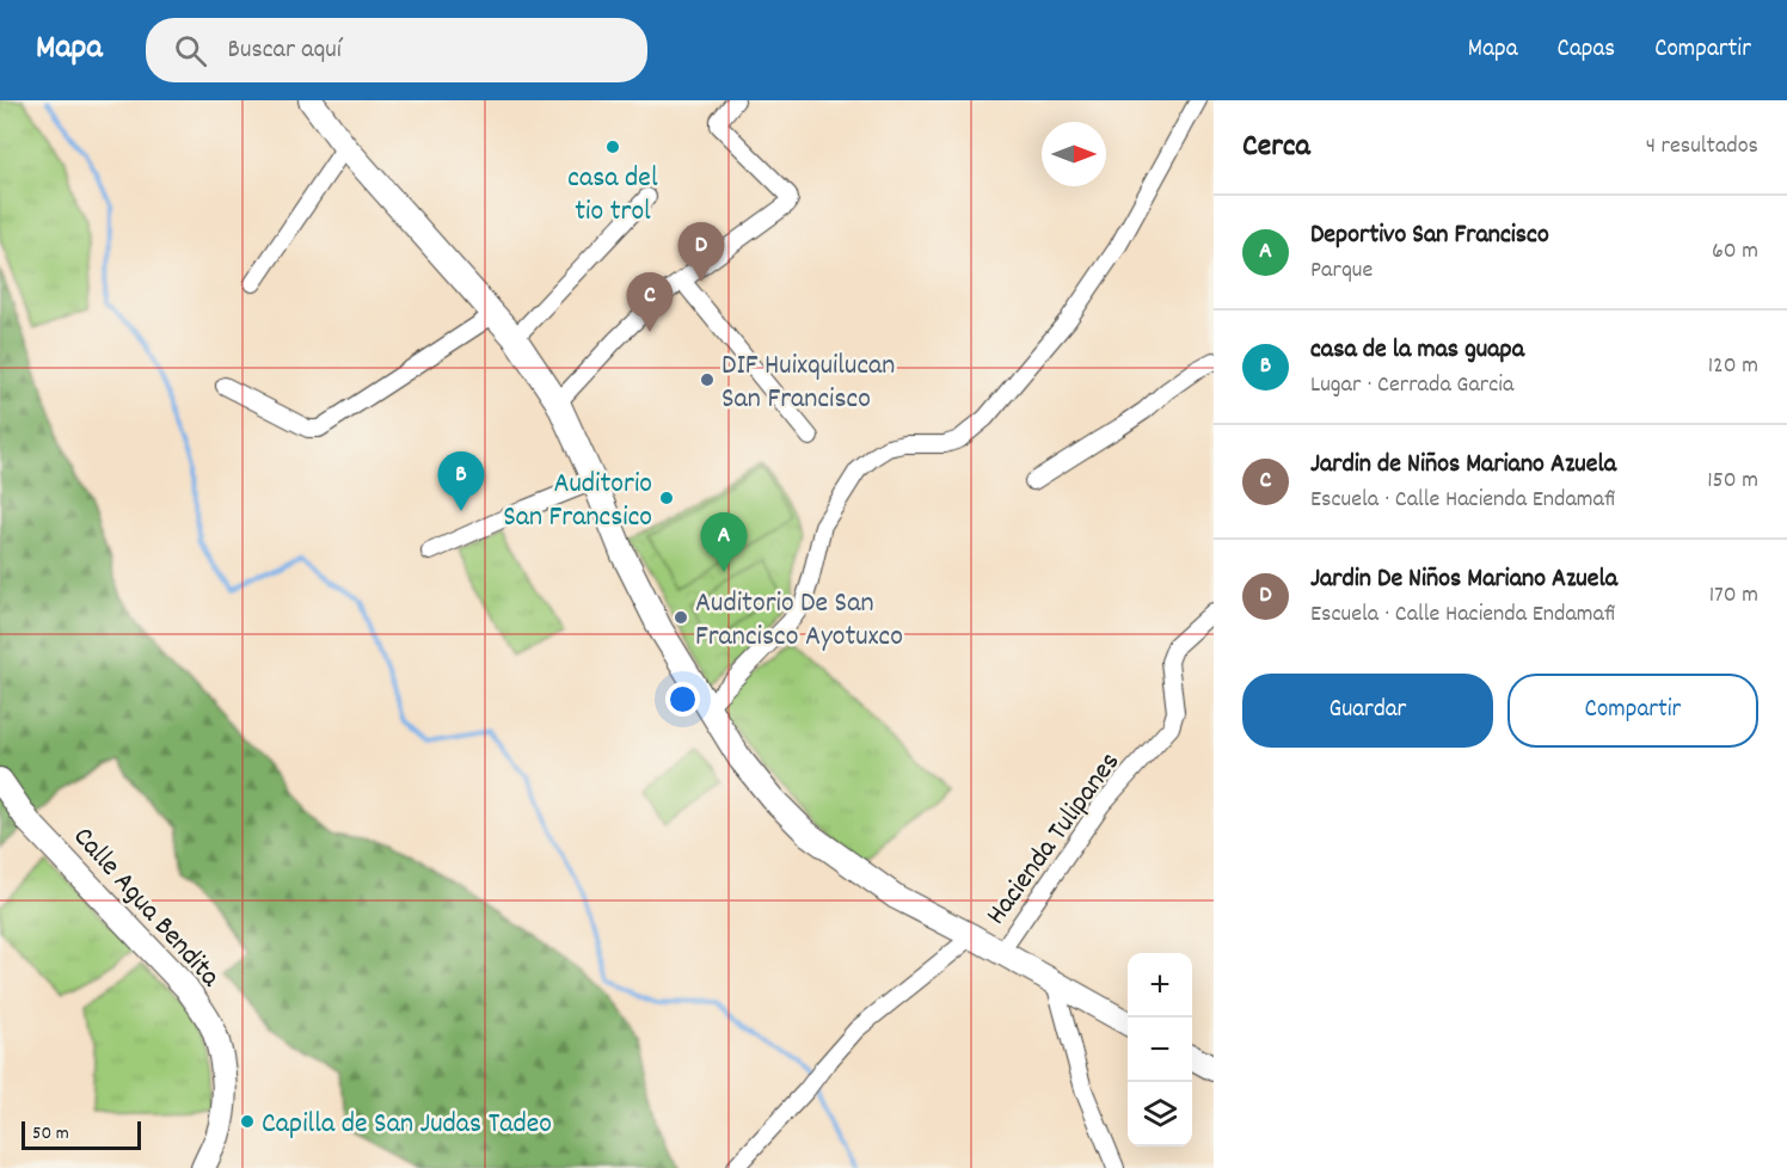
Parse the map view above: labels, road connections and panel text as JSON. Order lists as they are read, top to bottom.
{
  "streets": {
    "main road": ["Calle Agua Bendita"],
    "street": ["Hacienda Tulipanes"]
  },
  "places": [
    "casa del tio trol",
    "DIF Huixquilucan San Francisco",
    "Auditorio San Francsico",
    "Auditorio De San Francisco Ayotuxco",
    "Capilla de San Judas Tadeo"
  ],
  "scale_bar": "50 m",
  "north": "right",
  "page": {
    "header": "Mapa",
    "search": "Buscar aquí",
    "nav": ["Mapa", "Capas", "Compartir"],
    "heading": ["Cerca", "4 resultados"],
    "list": [
      {
        "mark": "A",
        "name": "Deportivo San Francisco",
        "note": "Parque",
        "value": "60 m"
      },
      {
        "mark": "B",
        "name": "casa de la mas guapa",
        "note": "Lugar · Cerrada Garcia",
        "value": "120 m"
      },
      {
        "mark": "C",
        "name": "Jardin de Niños Mariano Azuela",
        "note": "Escuela · Calle Hacienda Endamafi",
        "value": "150 m"
      },
      {
        "mark": "D",
        "name": "Jardin De Niños Mariano Azuela",
        "note": "Escuela · Calle Hacienda Endamafi",
        "value": "170 m"
      }
    ],
    "pins": [
      "D",
      "C",
      "B",
      "A"
    ],
    "buttons": ["Guardar", "Compartir"],
    "map_buttons": ["+", "−"],
    "scale": "50 m"
  }
}
